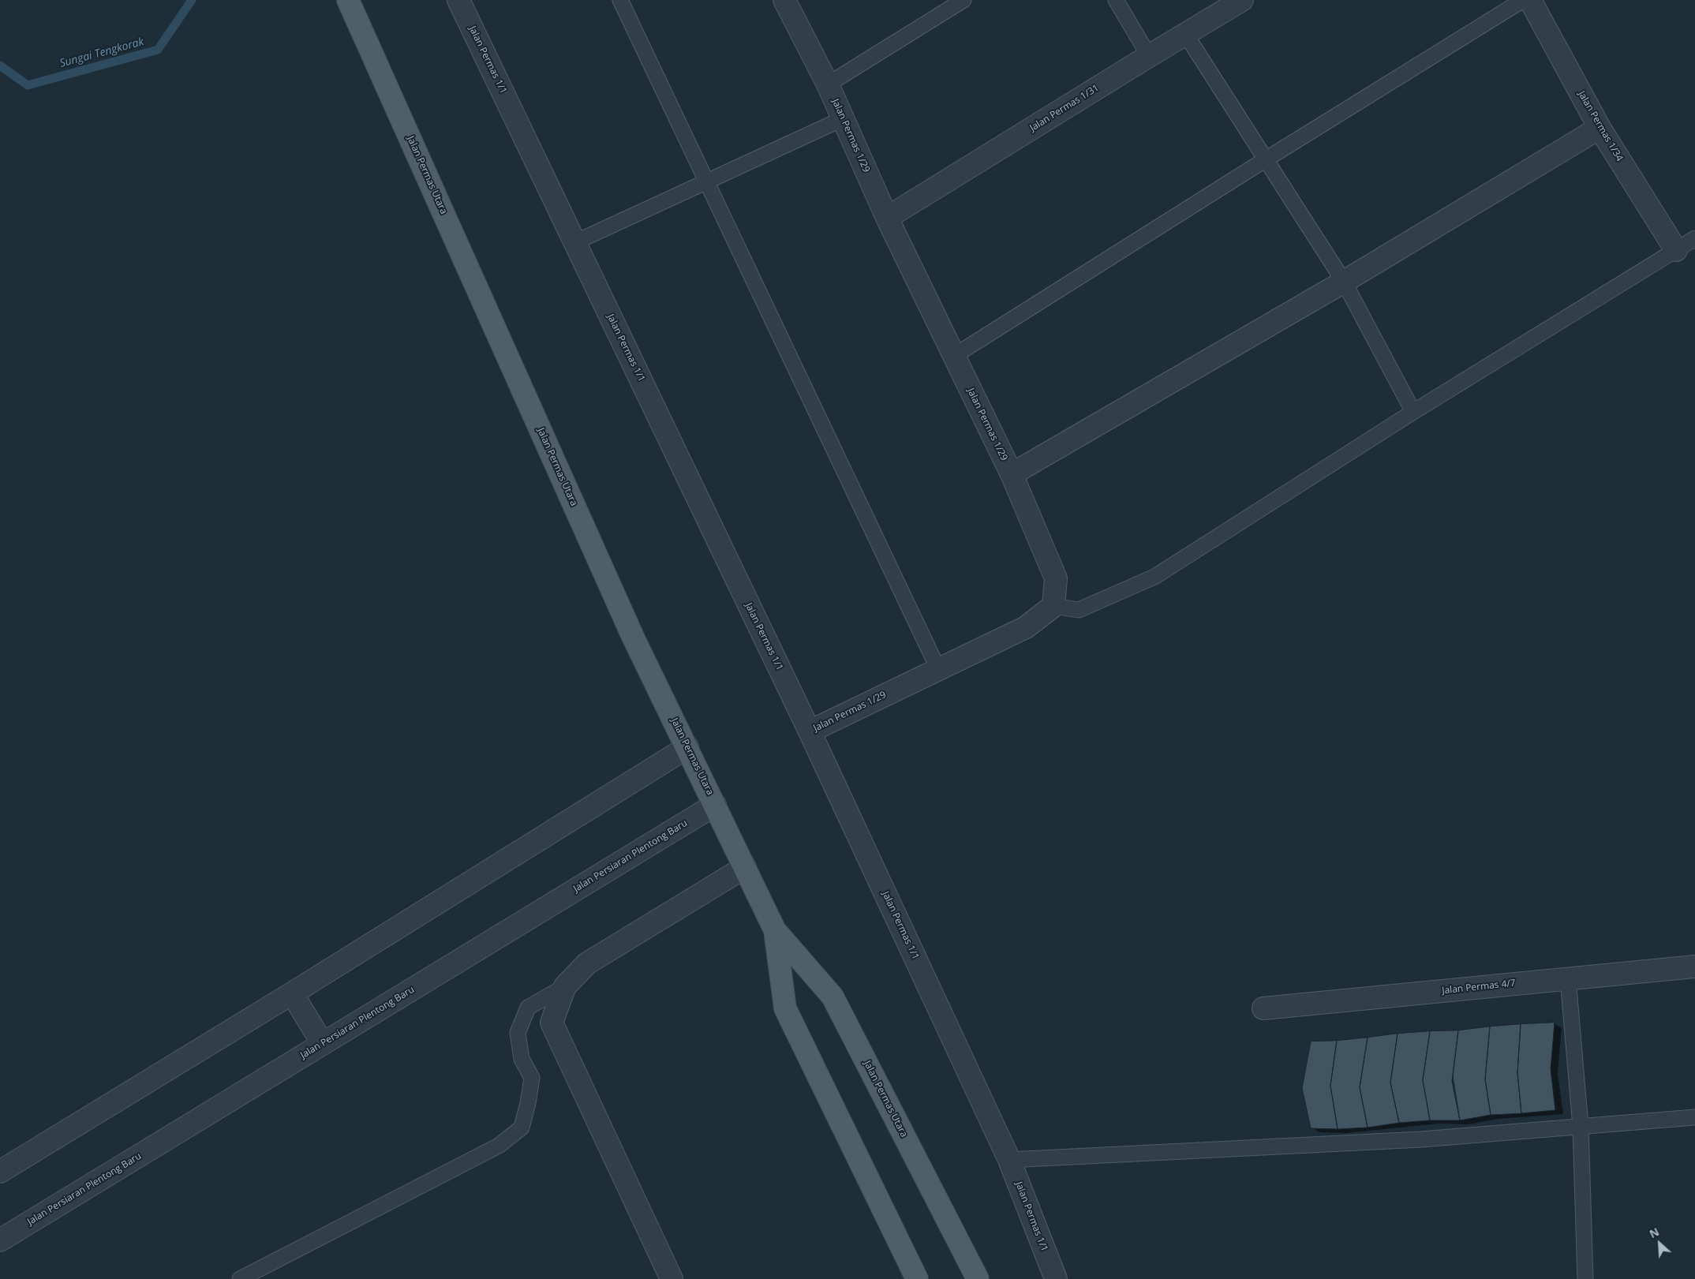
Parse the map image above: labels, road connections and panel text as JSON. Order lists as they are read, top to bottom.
{
  "streets": {
    "main road": ["Jalan Permas Utara"],
    "street": [
      "Jalan Permas 1/1",
      "Jalan Permas 1/31",
      "Jalan Permas 1/34",
      "Jalan Permas 1/29",
      "Jalan Persiaran Plentong Baru",
      "Jalan Permas 4/7"
    ]
  },
  "crossings": [
    ["Jalan Permas 1/1", "Jalan Permas 1/29"],
    ["Jalan Permas 1/31", "Jalan Permas 1/29"],
    ["Jalan Permas Utara", "Jalan Persiaran Plentong Baru"]
  ],
  "water": ["Sungai Tengkorak"],
  "north": "top left"
}
